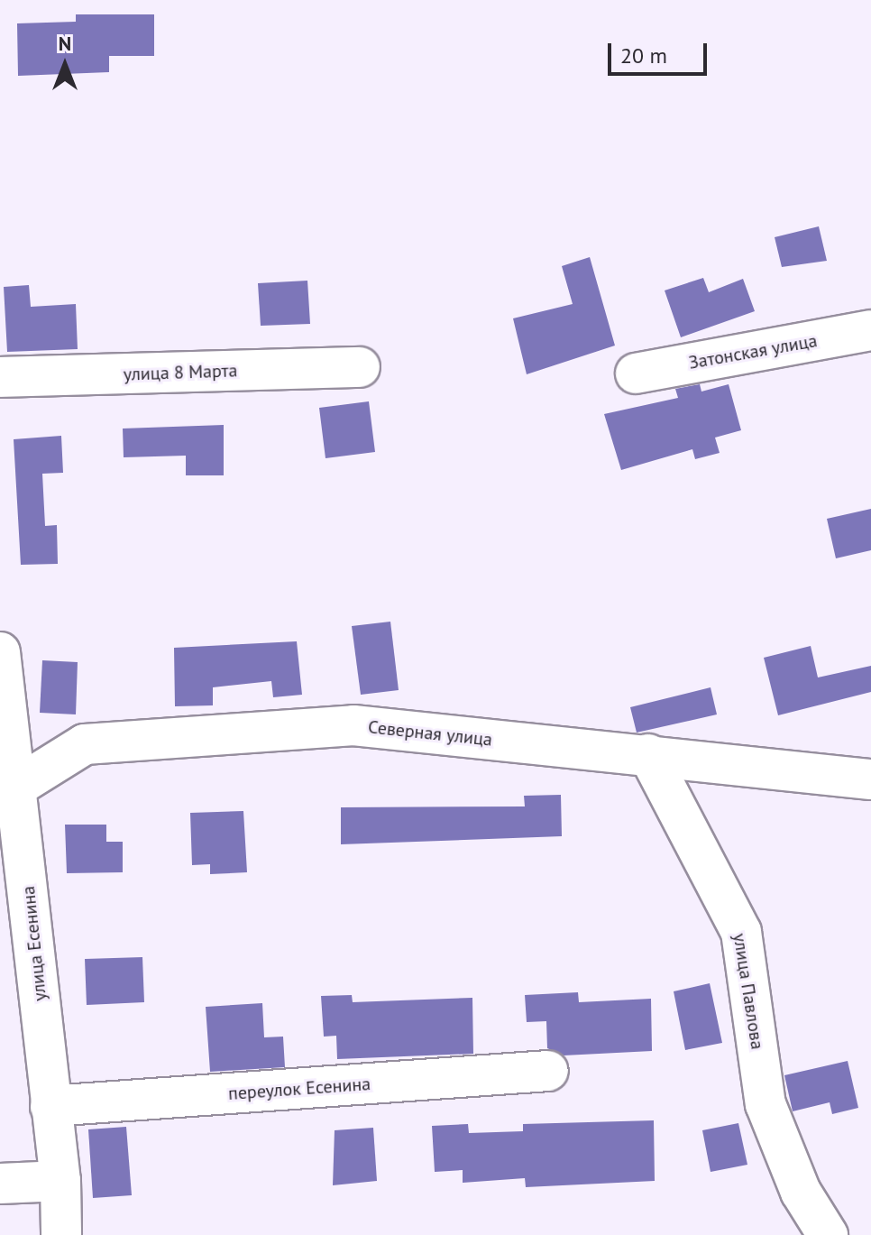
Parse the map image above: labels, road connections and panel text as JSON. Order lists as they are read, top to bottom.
{
  "streets": {
    "street": [
      "Затонская улица",
      "улица 8 Марта",
      "Северная улица",
      "улица Есенина",
      "улица Павлова",
      "переулок Есенина"
    ]
  },
  "crossings": [
    ["Северная улица", "улица Есенина"],
    ["Северная улица", "улица Павлова"],
    ["улица Есенина", "переулок Есенина"]
  ],
  "scale_bar": "20 m",
  "north": "top"
}
